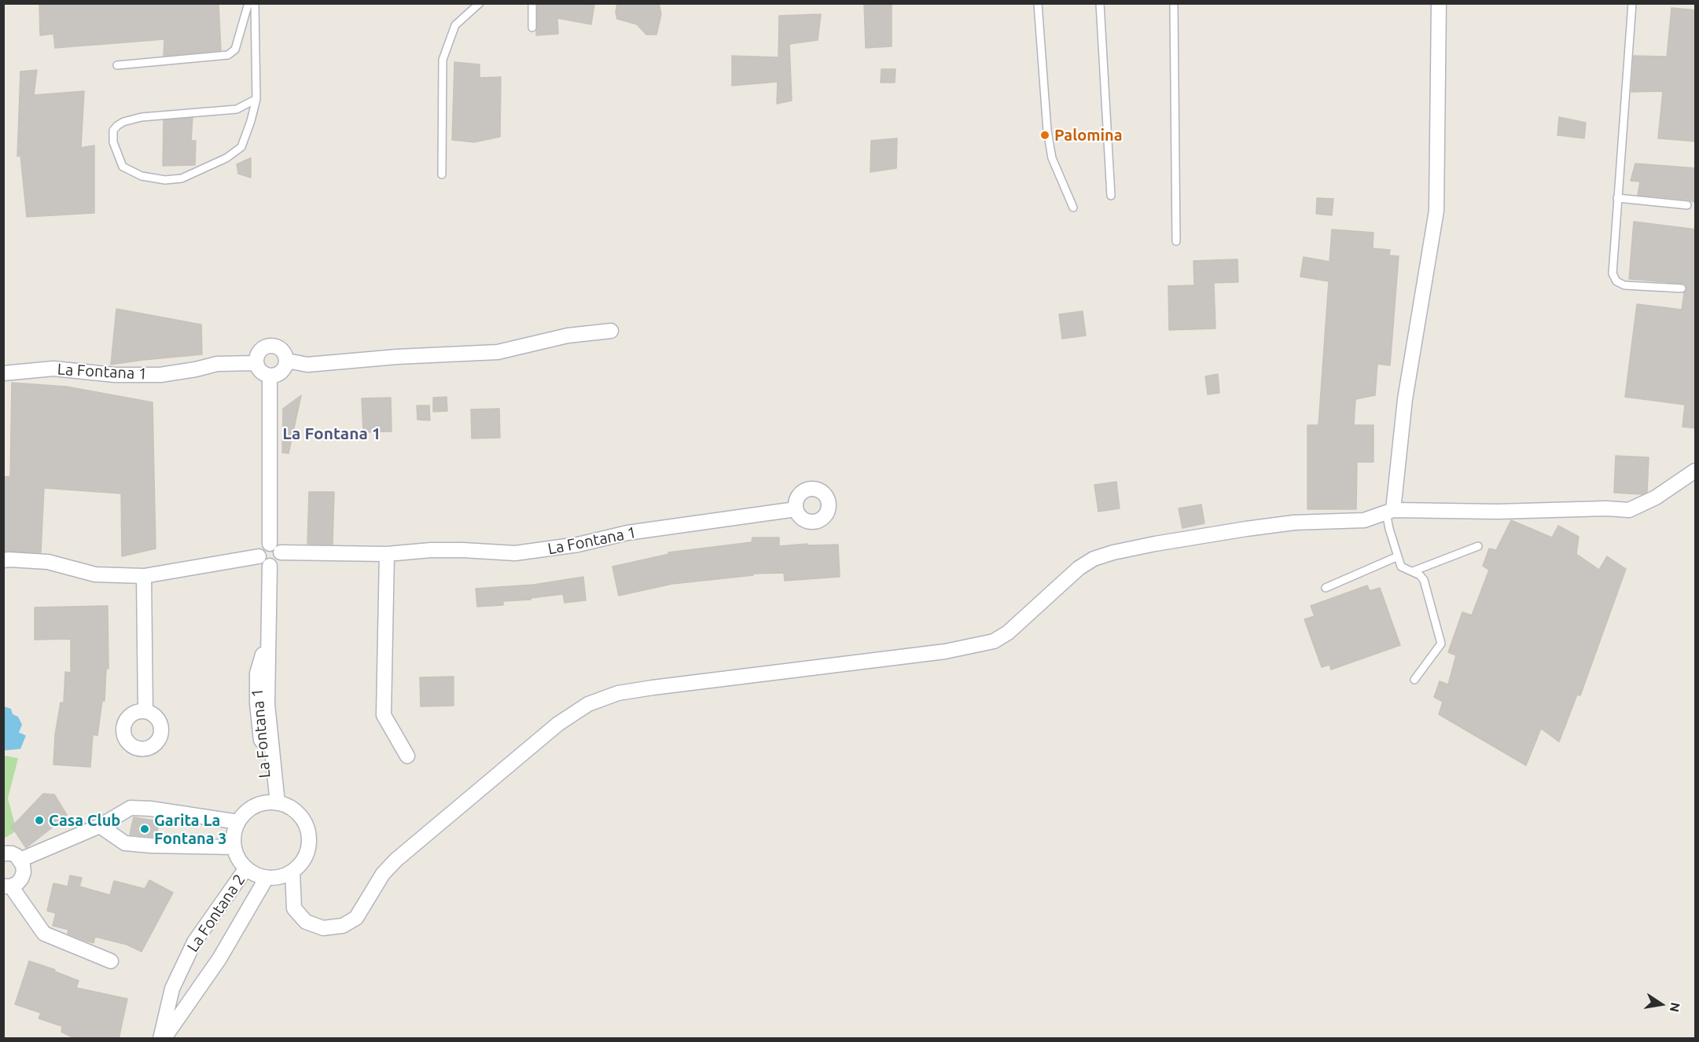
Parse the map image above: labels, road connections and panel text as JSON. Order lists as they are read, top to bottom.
{
  "streets": {
    "street": ["La Fontana 1", "La Fontana 2"]
  },
  "crossings": [
    ["La Fontana 1", "La Fontana 2"]
  ],
  "districts": ["La Fontana 1"],
  "places": ["Palomina", "Casa Club", "Garita La Fontana 3"],
  "north": "right"
}
